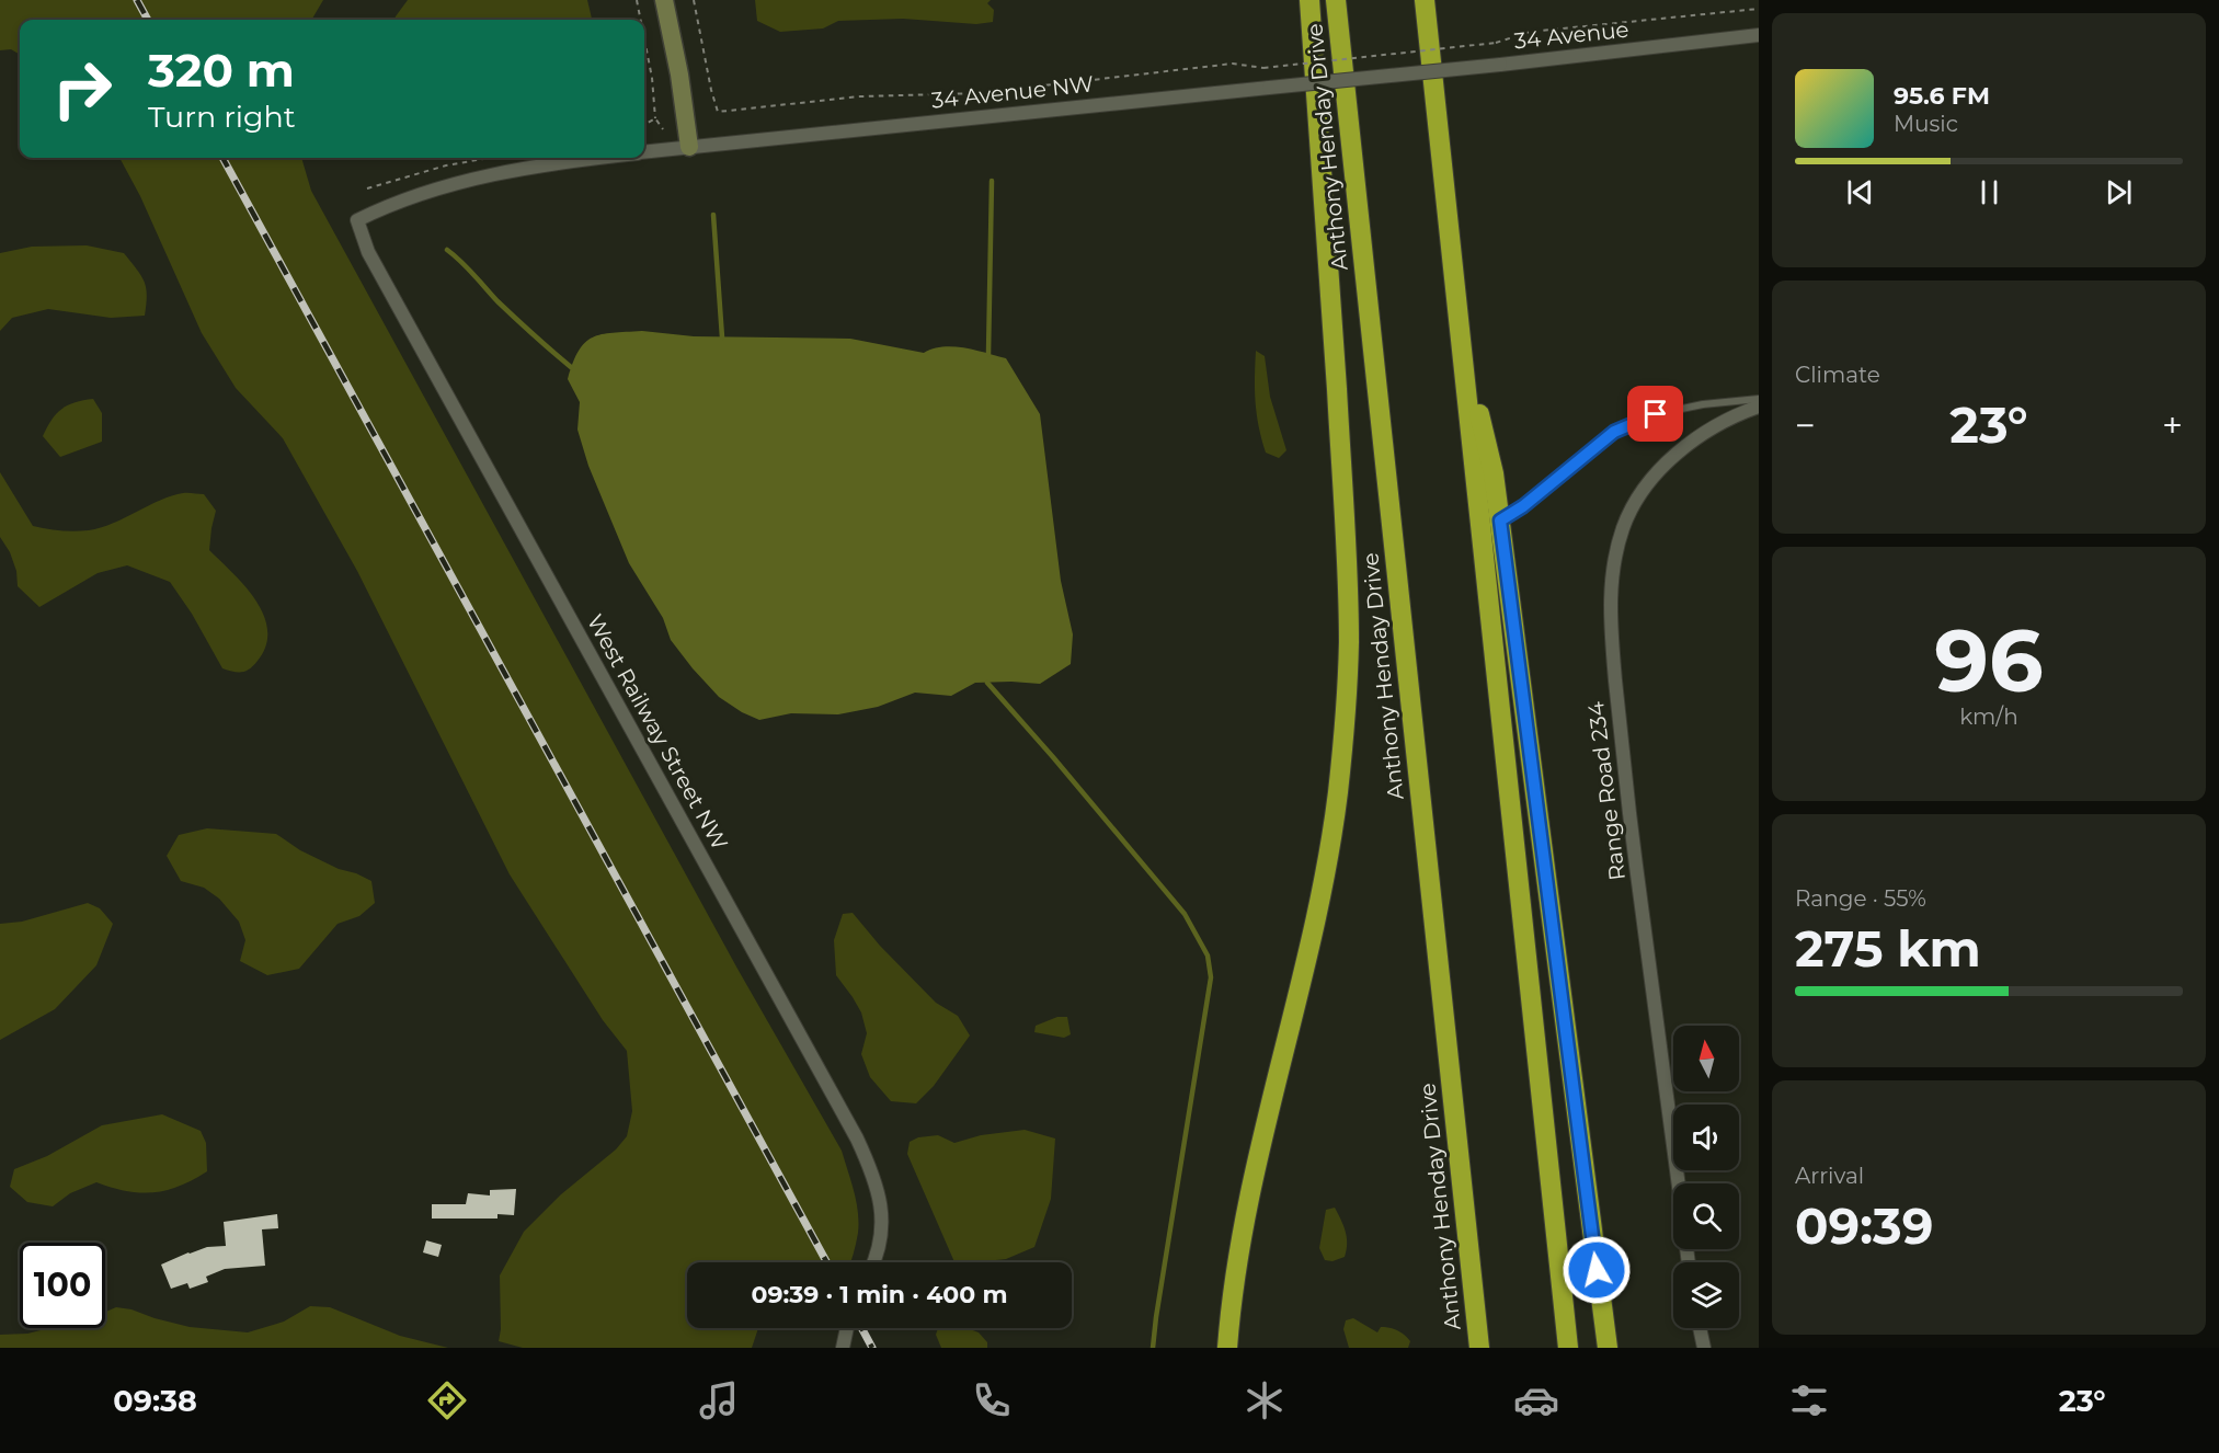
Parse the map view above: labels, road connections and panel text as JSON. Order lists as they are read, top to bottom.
{
  "streets": {
    "highway": ["Anthony Henday Drive"],
    "street": [
      "34 Avenue",
      "34 Avenue NW",
      "West Railway Street NW",
      "Range Road 234"
    ]
  },
  "crossings": [
    ["34 Avenue", "34 Avenue NW"],
    ["34 Avenue NW", "West Railway Street NW"]
  ],
  "north": "top",
  "page": {
    "turn": ["320 m", "Turn right"],
    "song": ["95.6 FM", "Music"],
    "tile": [
      "Climate",
      ["96", "km/h"],
      ["Range · 55%", "275 km"],
      ["Arrival", "09:39"]
    ],
    "heat": ["−", "23°", "+"],
    "limit": "100",
    "trip": "09:39 · 1 min · 400 m",
    "tabs": ["09:38", "23°"]
  }
}
